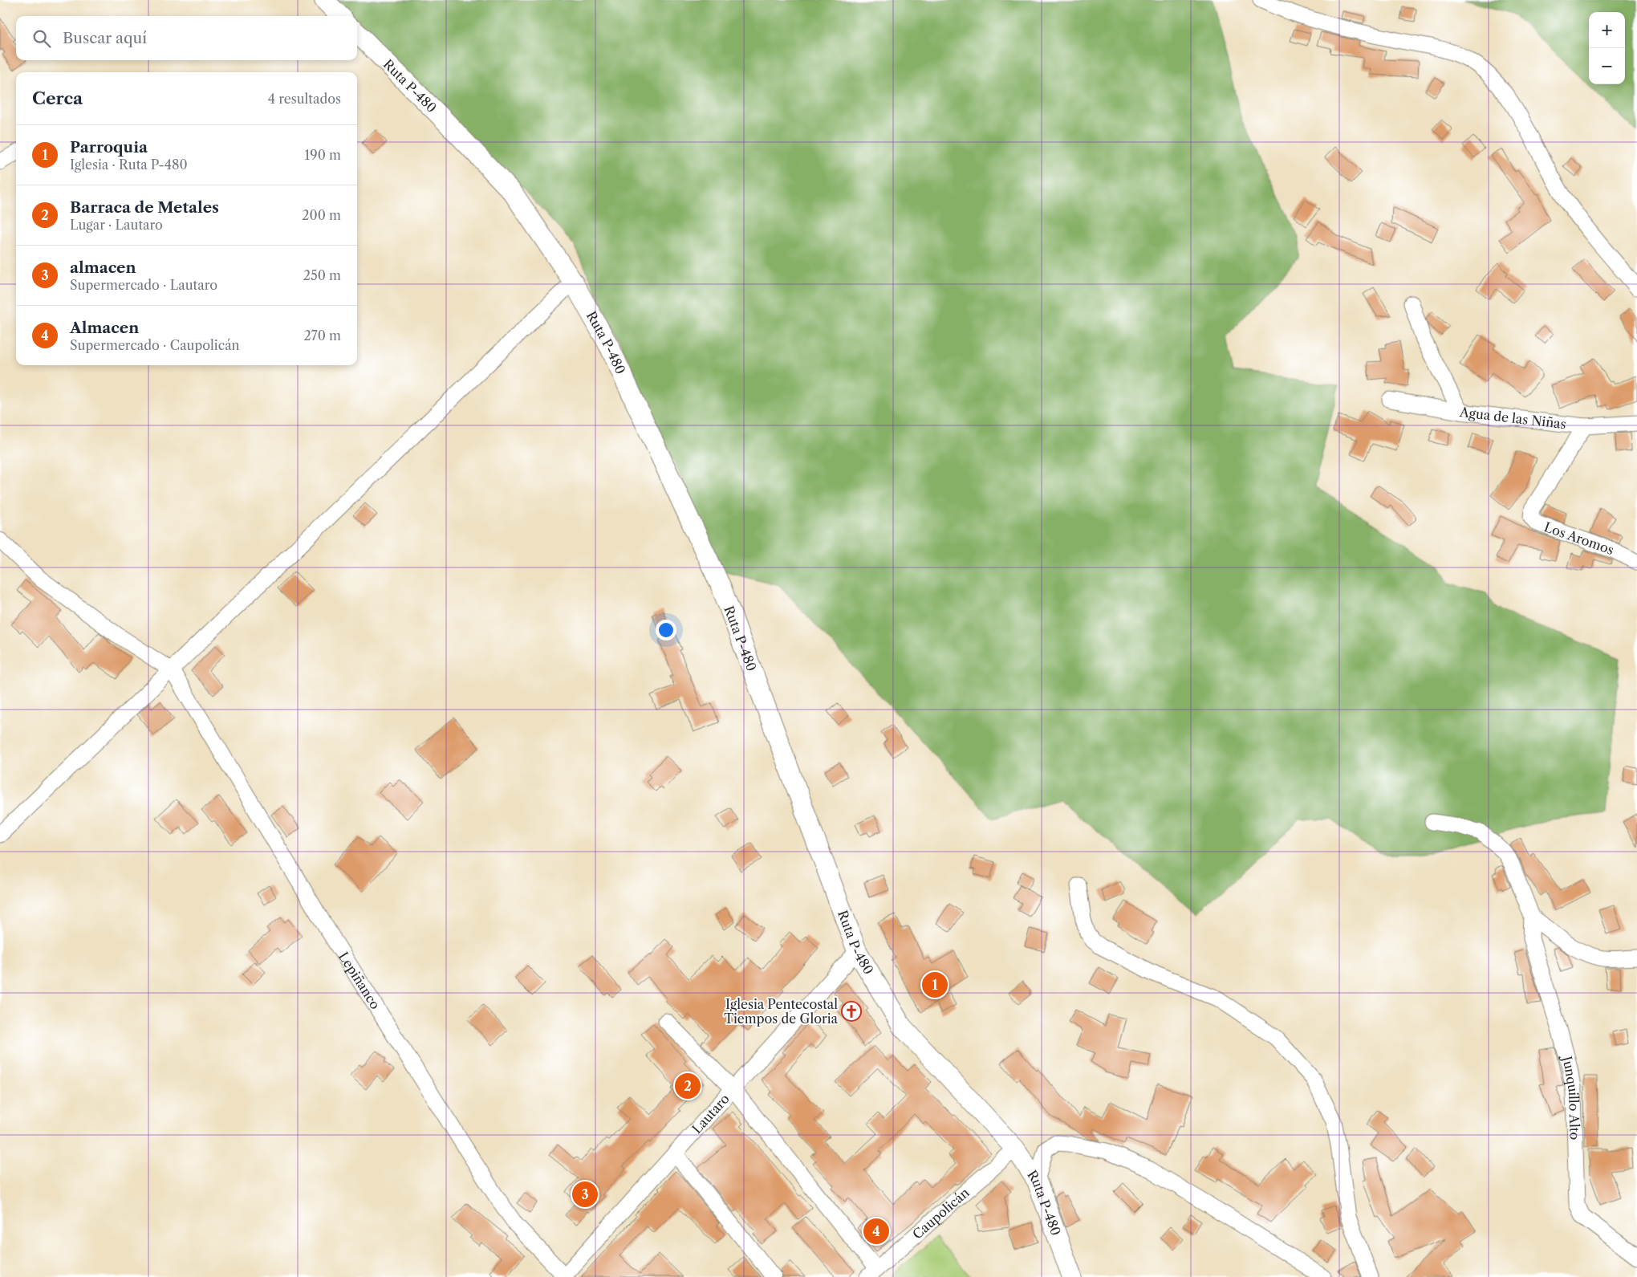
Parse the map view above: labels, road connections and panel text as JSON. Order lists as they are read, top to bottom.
{
  "streets": {
    "street": [
      "Ruta P-480",
      "Agua de las Niñas",
      "Los Aromos",
      "Lepiñanco",
      "Junquillo Alto",
      "Lautaro",
      "Caupolicán"
    ]
  },
  "crossings": [
    ["Ruta P-480", "Lautaro"],
    ["Ruta P-480", "Caupolicán"],
    ["Agua de las Niñas", "Los Aromos"],
    ["Lepiñanco", "Lautaro"]
  ],
  "places": {
    "church": ["Iglesia Pentecostal Tiempos de Gloria"]
  },
  "page": {
    "map_buttons": ["+", "−"],
    "search": "Buscar aquí",
    "heading": ["Cerca", "4 resultados"],
    "list": [
      {
        "mark": "1",
        "name": "Parroquia",
        "note": "Iglesia · Ruta P-480",
        "value": "190 m"
      },
      {
        "mark": "2",
        "name": "Barraca de Metales",
        "note": "Lugar · Lautaro",
        "value": "200 m"
      },
      {
        "mark": "3",
        "name": "almacen",
        "note": "Supermercado · Lautaro",
        "value": "250 m"
      },
      {
        "mark": "4",
        "name": "Almacen",
        "note": "Supermercado · Caupolicán",
        "value": "270 m"
      }
    ],
    "pins": [
      "1",
      "2",
      "3",
      "4"
    ]
  }
}
